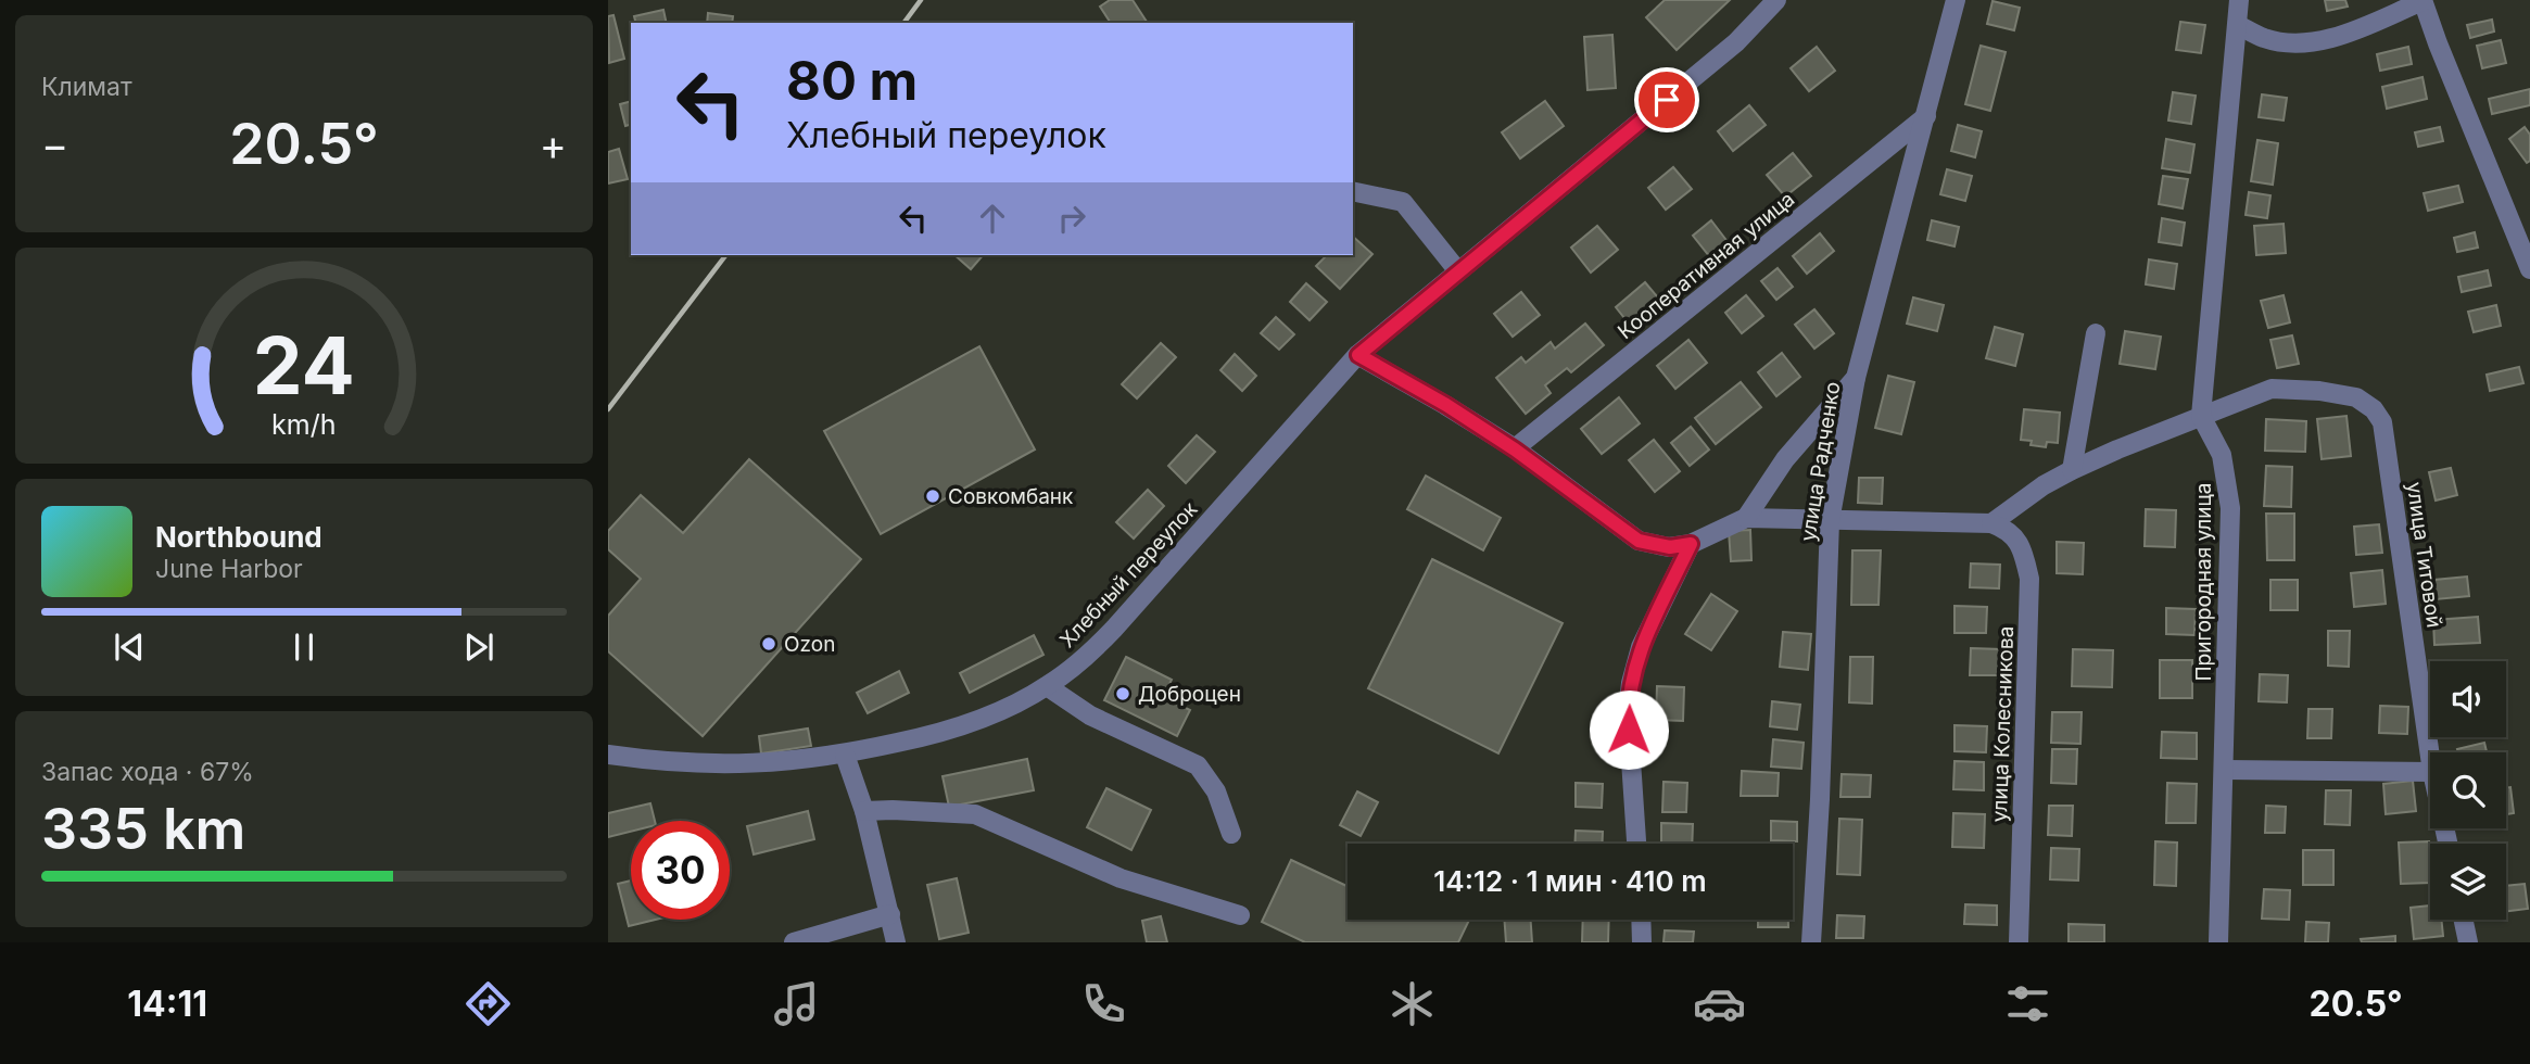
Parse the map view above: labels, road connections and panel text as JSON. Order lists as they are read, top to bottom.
{
  "streets": {
    "street": [
      "Кооперативная улица",
      "улица Радченко",
      "улица Титовой",
      "Хлебный переулок",
      "Пригородная улица",
      "улица Колесникова"
    ]
  },
  "crossings": [
    ["Кооперативная улица", "улица Радченко"],
    ["улица Титовой", "Пригородная улица"],
    ["улица Титовой", "улица Колесникова"]
  ],
  "places": ["Совкомбанк", "Ozon", "Доброцен"],
  "page": {
    "tile": [
      "Климат",
      ["Запас хода · 67%", "335 km"]
    ],
    "turn": ["80 m", "Хлебный переулок"],
    "heat": ["−", "20.5°", "+"],
    "song": ["Northbound", "June Harbor"],
    "limit": "30",
    "trip": "14:12 · 1 мин · 410 m",
    "tabs": ["14:11", "20.5°"],
    "gauge": ["24", "km/h"]
  }
}
